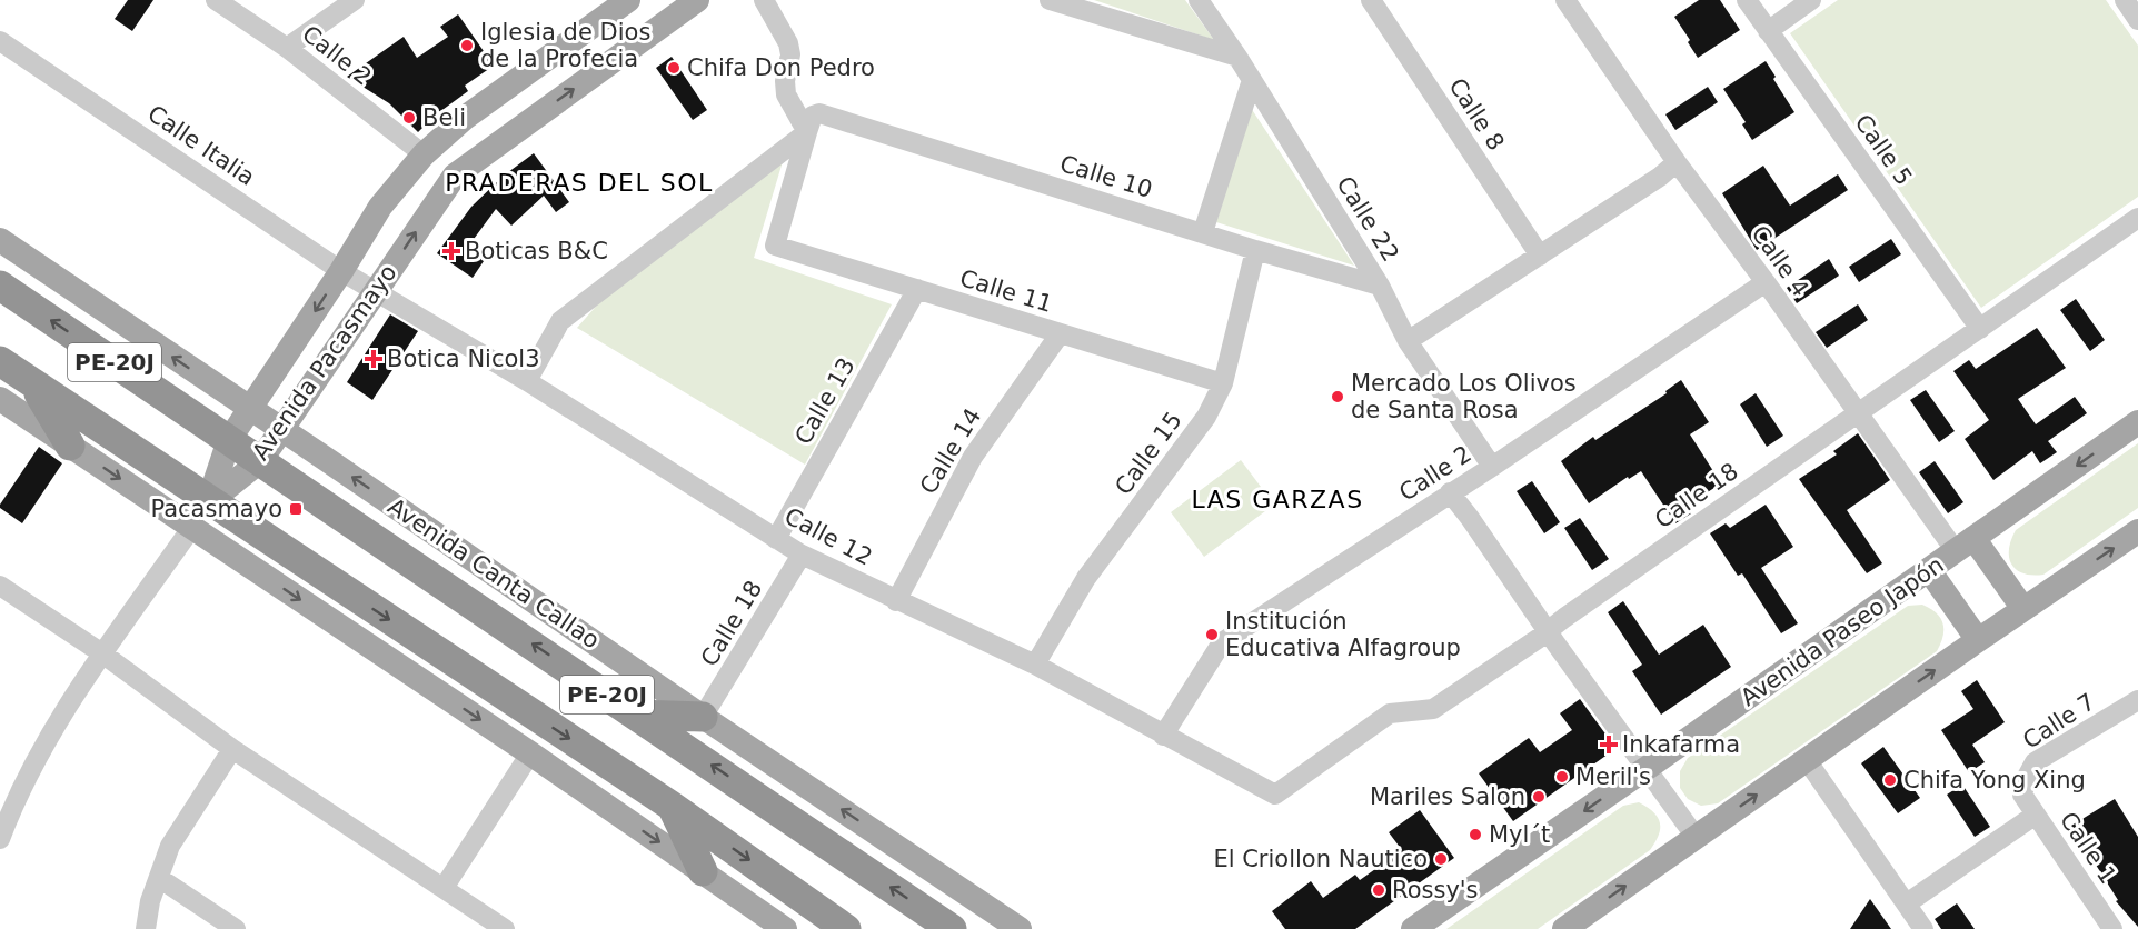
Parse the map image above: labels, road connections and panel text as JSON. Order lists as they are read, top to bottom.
{
  "streets": {
    "highway": ["PE-20J", "Avenida Canta Callao"],
    "main road": ["Avenida Pacasmayo", "Avenida Paseo Japón"],
    "street": [
      "Calle 2",
      "Calle 8",
      "Calle Italia",
      "Calle 5",
      "Calle 10",
      "Calle 22",
      "Calle 4",
      "Calle 11",
      "Calle 13",
      "Calle 14",
      "Calle 15",
      "Calle 18",
      "Calle 12",
      "Calle 7",
      "Calle 1"
    ]
  },
  "crossings": [
    ["Calle 2", "Calle 22"],
    ["Calle 2", "Calle 4"],
    ["Calle 2", "Avenida Pacasmayo"],
    ["Calle 2", "Calle 12"],
    ["Calle Italia", "Avenida Pacasmayo"],
    ["Calle Italia", "Calle 12"],
    ["Calle 5", "Calle 18"],
    ["Calle 10", "Calle 22"],
    ["Calle 10", "Calle 11"],
    ["Calle 10", "Calle 15"],
    ["Calle 4", "Calle 18"],
    ["Calle 4", "Avenida Paseo Japón"],
    ["Calle 11", "Calle 13"],
    ["Calle 11", "Calle 14"],
    ["Calle 11", "Calle 15"],
    ["PE-20J", "Avenida Pacasmayo"],
    ["Avenida Pacasmayo", "Calle 12"],
    ["Avenida Pacasmayo", "Avenida Canta Callao"],
    ["Calle 13", "Calle 12"],
    ["Calle 14", "Calle 12"],
    ["Calle 15", "Calle 12"],
    ["Calle 18", "Calle 12"],
    ["Calle 18", "Avenida Canta Callao"],
    ["Calle 7", "Calle 1"]
  ],
  "districts": ["PRADERAS DEL SOL", "LAS GARZAS"],
  "places": {
    "other": [
      "Iglesia de Dios de la Profecia",
      "Chifa Don Pedro",
      "Beli",
      "Mercado Los Olivos de Santa Rosa",
      "Institución Educativa Alfagroup",
      "Meril's",
      "Chifa Yong Xing",
      "Mariles Salon",
      "Myl´t",
      "El Criollon Nautico",
      "Rossy's"
    ],
    "health": ["Boticas B&C", "Botica Nicol3", "Inkafarma"],
    "transit": ["Pacasmayo"]
  }
}
